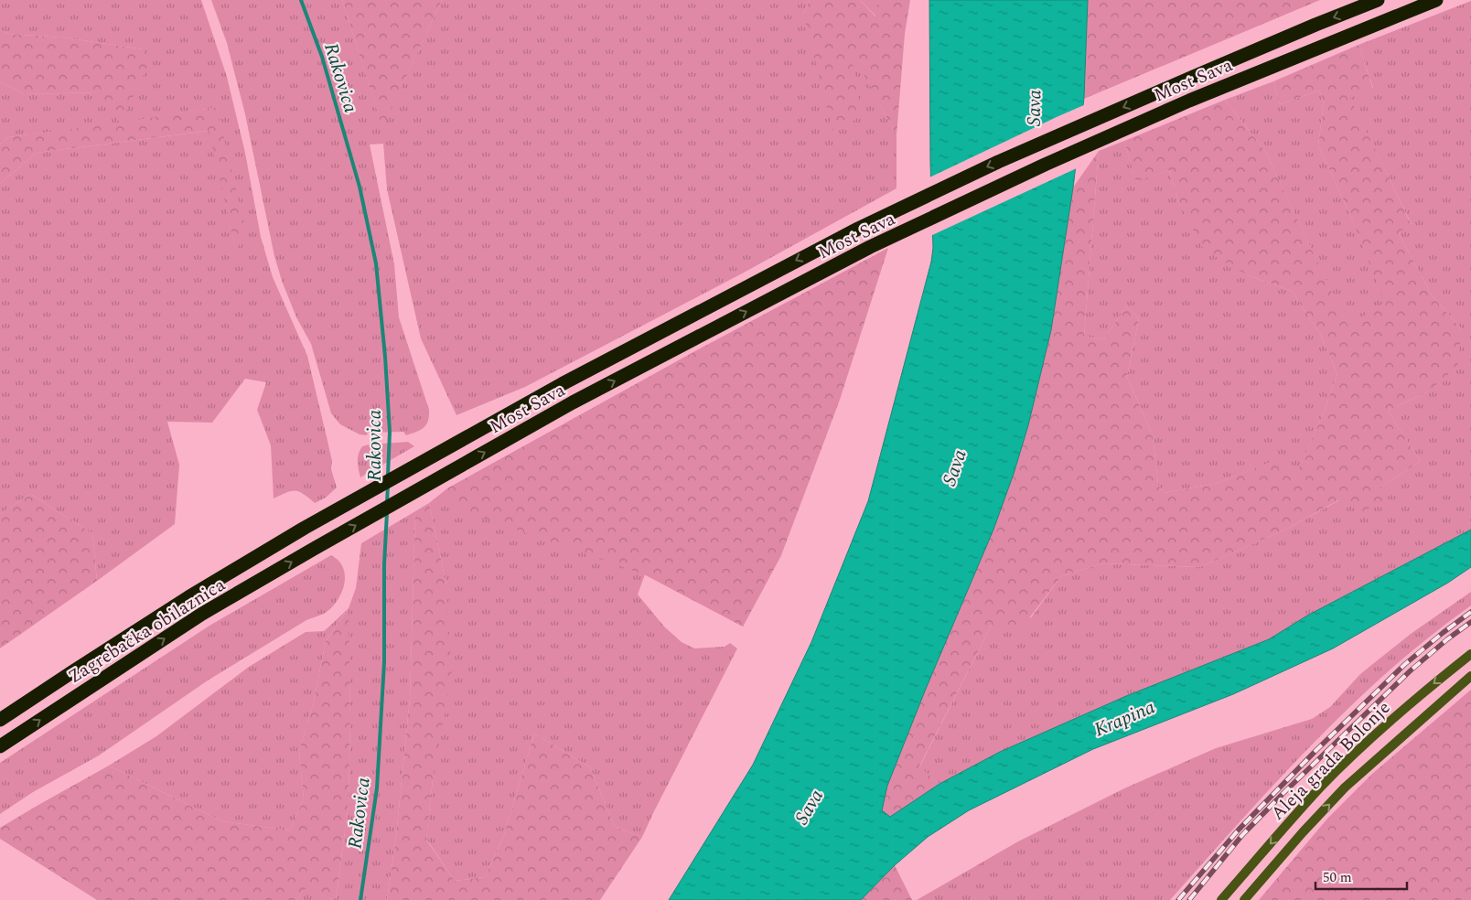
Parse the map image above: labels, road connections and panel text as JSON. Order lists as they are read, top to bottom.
{
  "streets": {
    "highway": ["Most Sava", "Zagrebačka obilaznica"],
    "main road": ["Aleja grada Bolonje"]
  },
  "crossings": [
    ["Most Sava", "Zagrebačka obilaznica"]
  ],
  "water": ["Rakovica", "Sava", "Krapina"],
  "scale_bar": "50 m"
}
